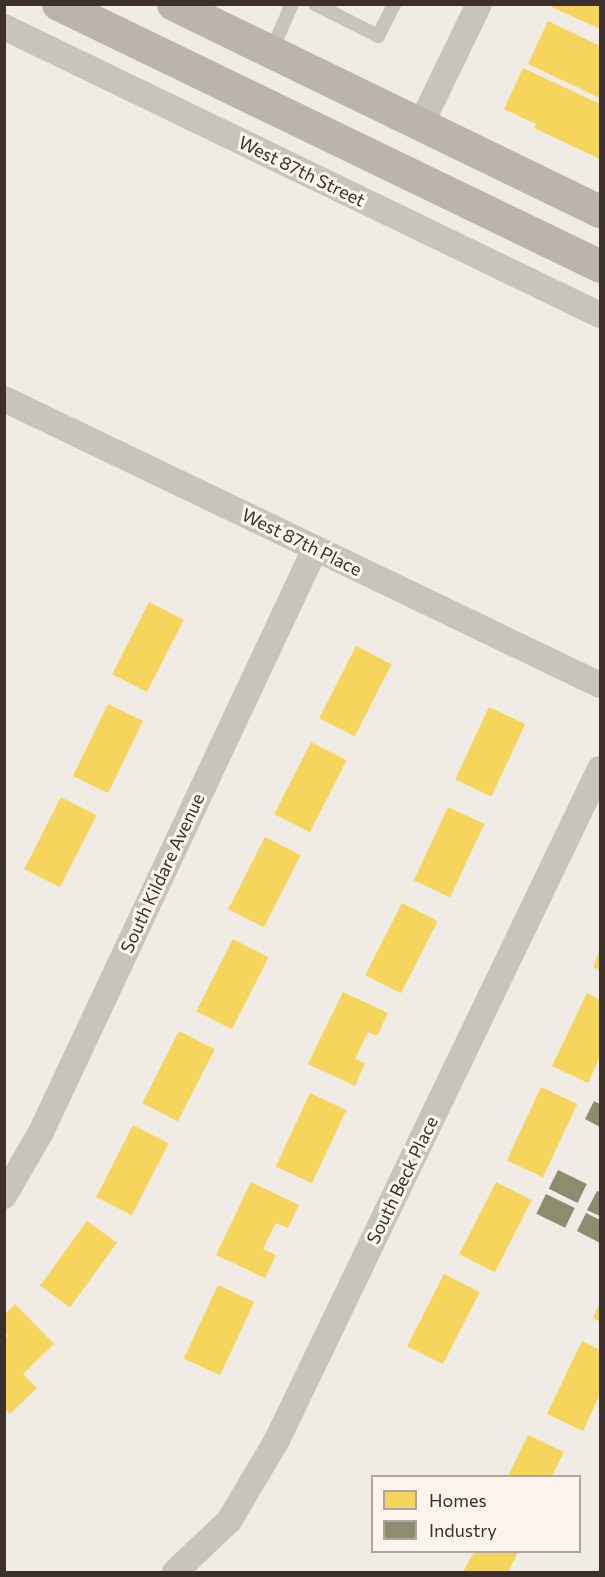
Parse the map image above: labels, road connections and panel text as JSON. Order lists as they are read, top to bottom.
{
  "streets": {
    "street": [
      "West 87th Street",
      "West 87th Place",
      "South Kildare Avenue",
      "South Beck Place"
    ]
  },
  "crossings": [
    ["West 87th Place", "South Kildare Avenue"]
  ],
  "legend": ["Homes", "Industry"]
}
